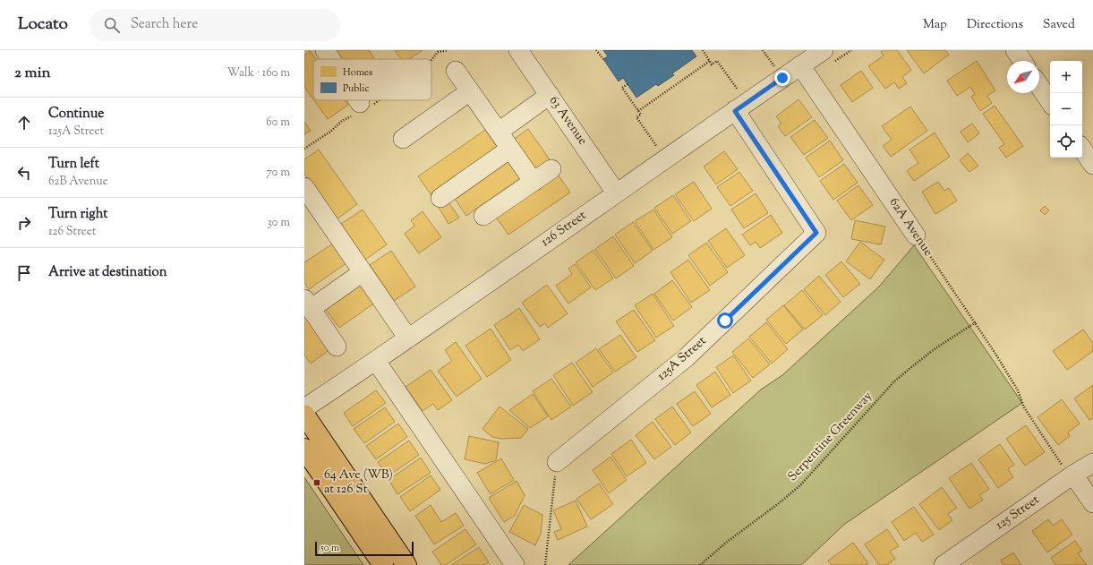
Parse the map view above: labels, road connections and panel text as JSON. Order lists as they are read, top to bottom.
{
  "streets": {
    "street": [
      "63 Avenue",
      "62A Avenue",
      "126 Street",
      "125A Street",
      "125 Street"
    ],
    "path": ["Serpentine Greenway"]
  },
  "crossings": [
    ["63 Avenue", "126 Street"],
    ["62A Avenue", "126 Street"],
    ["62A Avenue", "Serpentine Greenway"],
    ["62A Avenue", "125 Street"],
    ["126 Street", "125A Street"]
  ],
  "places": {
    "transit": ["64 Ave (WB) at 126 St"]
  },
  "legend": ["Homes", "Public"],
  "scale_bar": "50 m",
  "north": "bottom left",
  "page": {
    "header": "Locato",
    "search": "Search here",
    "nav": ["Map", "Directions", "Saved"],
    "heading": ["2 min", "Walk · 160 m"],
    "map_buttons": ["+", "−"],
    "list": [
      ["Continue", "125A Street", "60 m"],
      ["Turn left", "62B Avenue", "70 m"],
      ["Turn right", "126 Street", "30 m"],
      "Arrive at destination"
    ],
    "scale": "50 m"
  }
}
